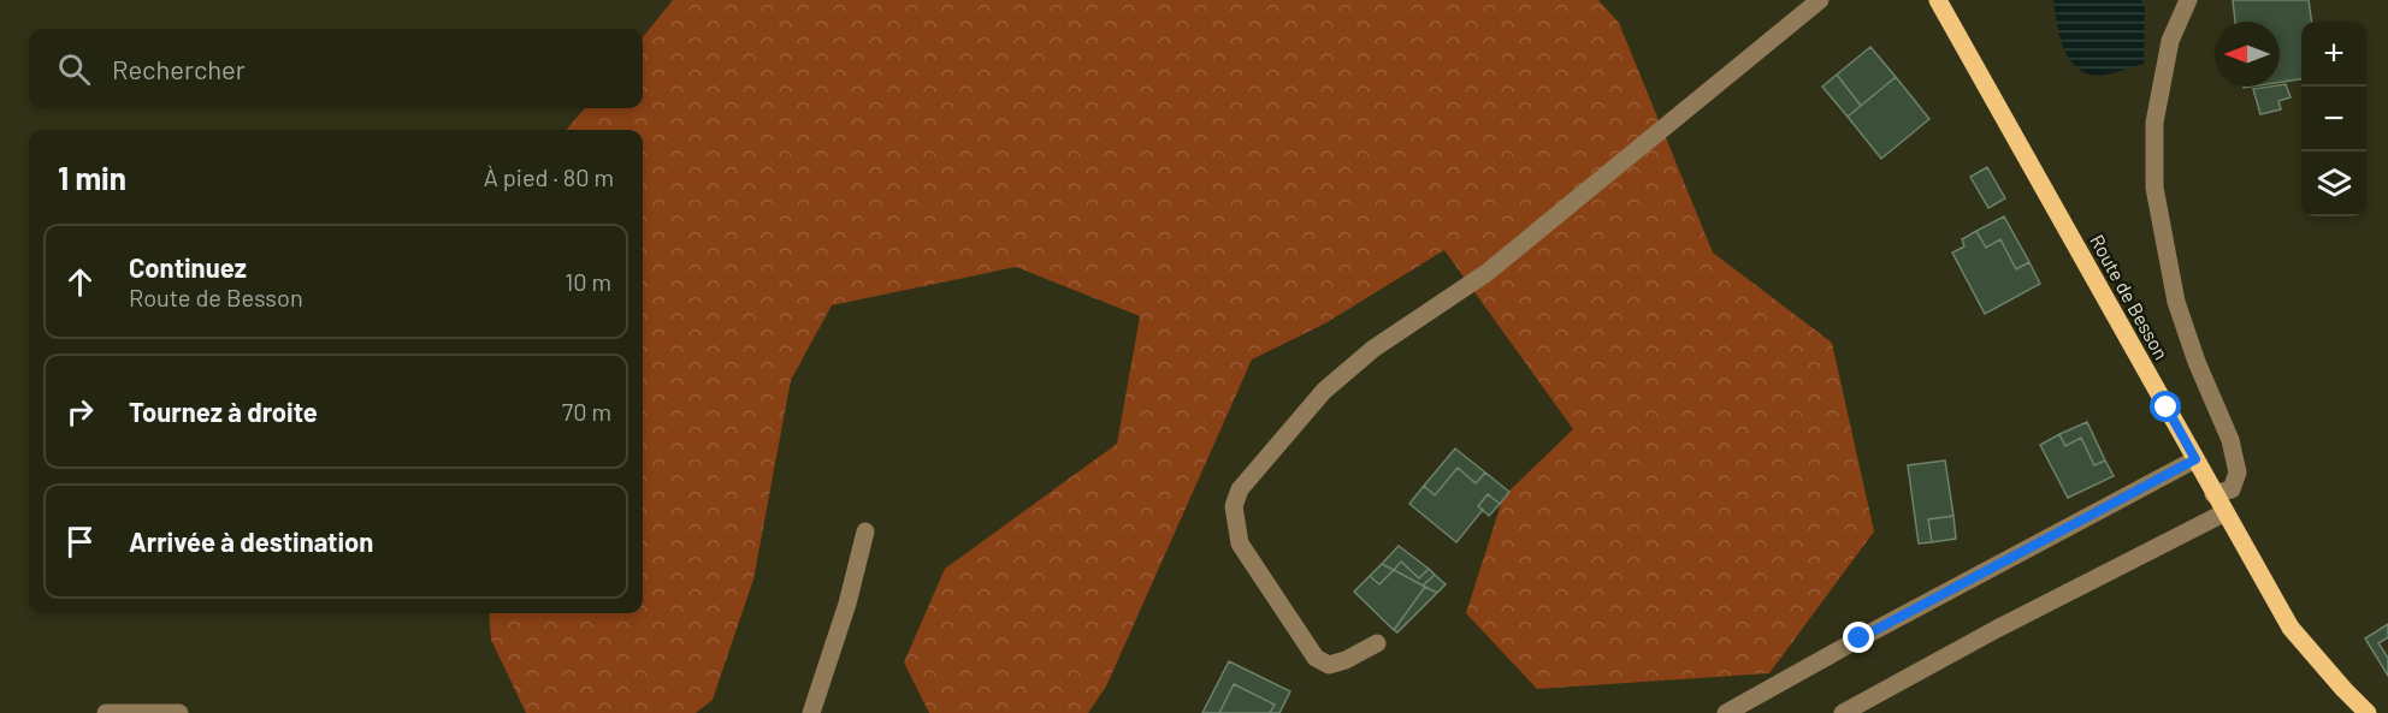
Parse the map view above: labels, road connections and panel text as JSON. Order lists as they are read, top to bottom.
{
  "streets": {
    "main road": ["Route de Besson"]
  },
  "north": "left",
  "page": {
    "map_buttons": ["+", "−"],
    "search": "Rechercher",
    "heading": ["1 min", "À pied · 80 m"],
    "list": [
      ["Continuez", "Route de Besson", "10 m"],
      ["Tournez à droite", "70 m"],
      "Arrivée à destination"
    ]
  }
}
